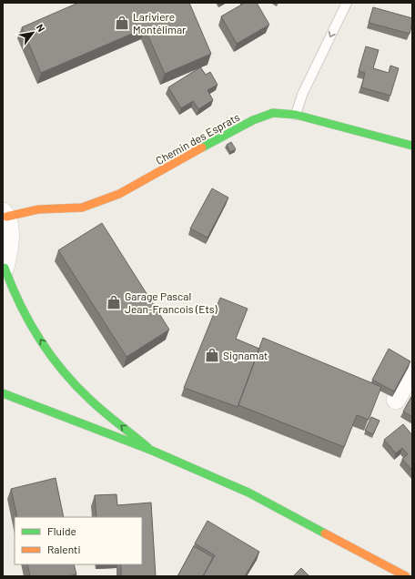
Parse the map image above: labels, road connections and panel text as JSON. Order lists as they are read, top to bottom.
{
  "streets": {
    "street": ["Chemin des Esprats"]
  },
  "places": {
    "shop": ["Lariviere Montélimar", "Garage Pascal Jean-Francois (Ets)", "Signamat"]
  },
  "legend": ["Fluide", "Ralenti"],
  "north": "top right"
}
